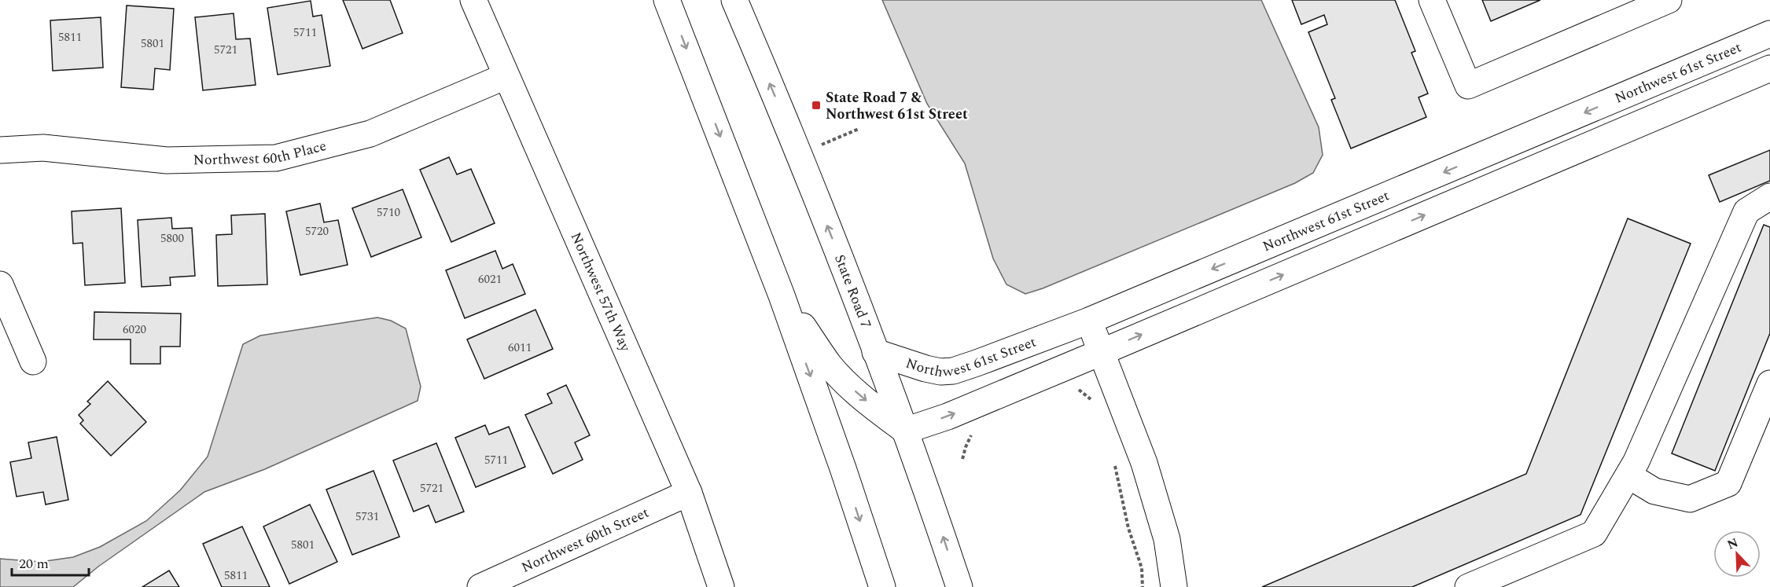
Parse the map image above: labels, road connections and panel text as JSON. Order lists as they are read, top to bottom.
{
  "streets": {
    "street": [
      "Northwest 61st Street",
      "Northwest 60th Place",
      "State Road 7",
      "Northwest 57th Way",
      "Northwest 60th Street"
    ]
  },
  "crossings": [
    ["Northwest 61st Street", "State Road 7"],
    ["Northwest 60th Place", "Northwest 57th Way"],
    ["Northwest 57th Way", "Northwest 60th Street"]
  ],
  "places": {
    "transit": ["State Road 7 & Northwest 61st Street"]
  },
  "house_numbers": [
    "5711",
    "5811",
    "5801",
    "5721",
    "5710",
    "5720",
    "5800",
    "6021",
    "6020",
    "6011",
    "5711",
    "5721",
    "5731",
    "5801",
    "5811"
  ],
  "scale_bar": "20 m",
  "north": "top left"
}
